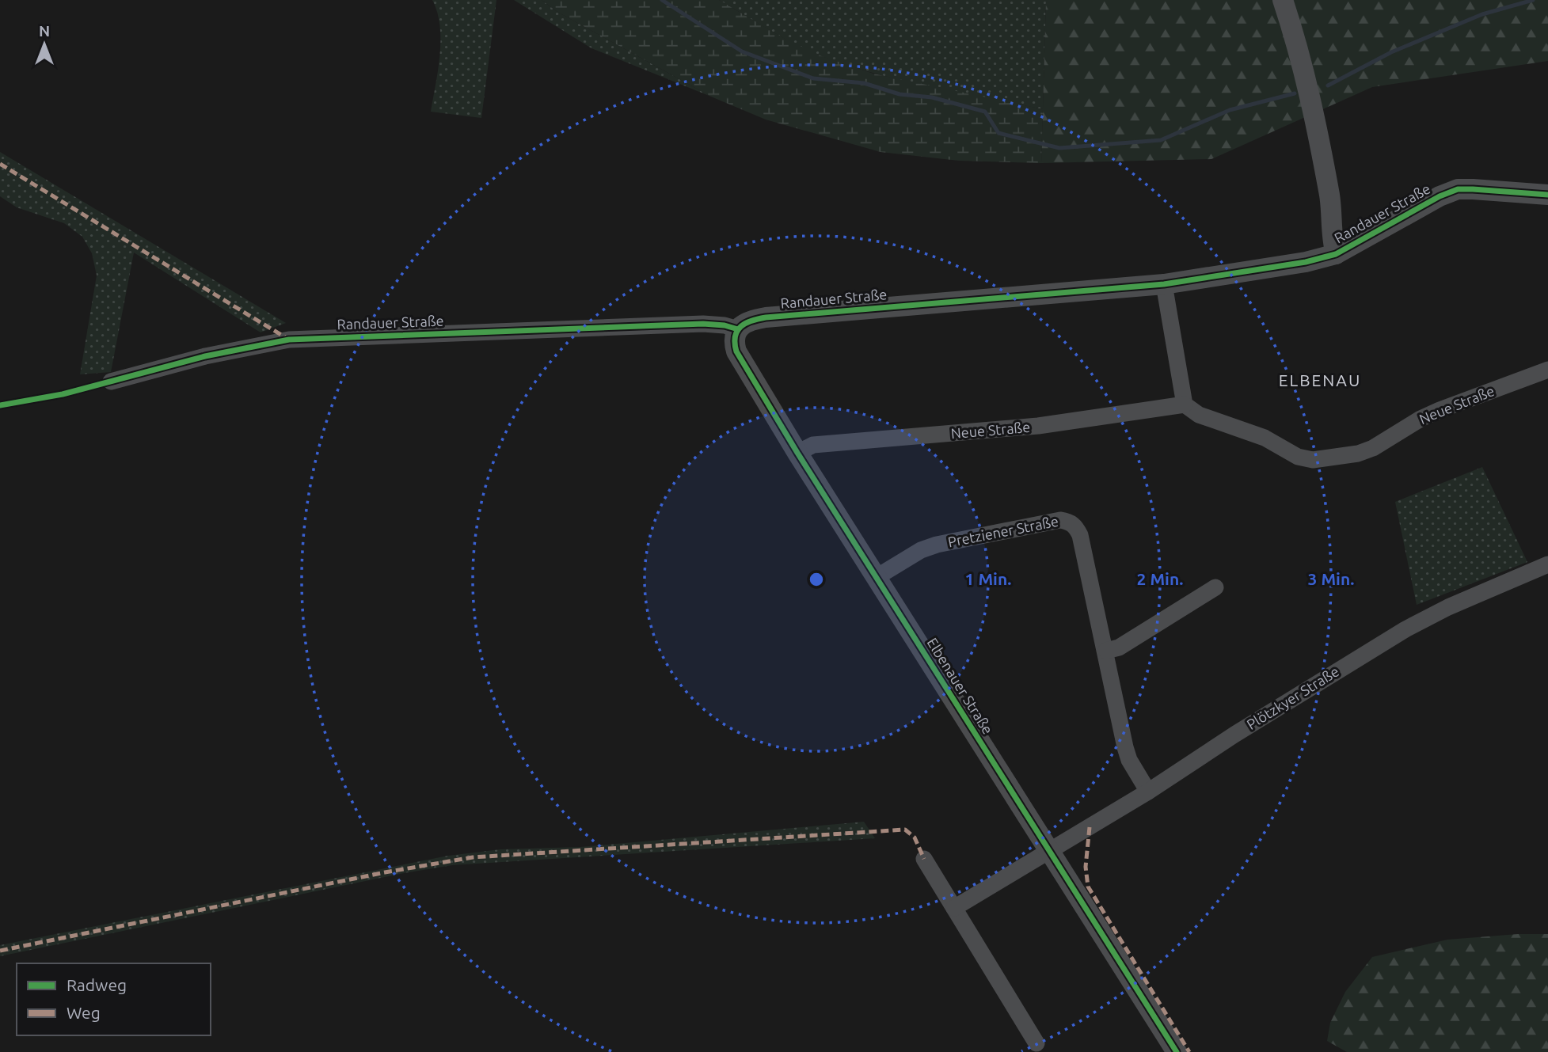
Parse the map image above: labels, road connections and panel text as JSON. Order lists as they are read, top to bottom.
{
  "streets": {
    "street": [
      "Randauer Straße",
      "Neue Straße",
      "Pretziener Straße",
      "Elbenauer Straße",
      "Plötzkyer Straße"
    ]
  },
  "crossings": [
    ["Randauer Straße", "Elbenauer Straße"],
    ["Neue Straße", "Elbenauer Straße"],
    ["Pretziener Straße", "Elbenauer Straße"],
    ["Pretziener Straße", "Plötzkyer Straße"],
    ["Elbenauer Straße", "Plötzkyer Straße"]
  ],
  "districts": ["ELBENAU"],
  "legend": ["Radweg", "Weg"],
  "north": "top",
  "rings": ["1 Min.", "2 Min.", "3 Min."]
}
